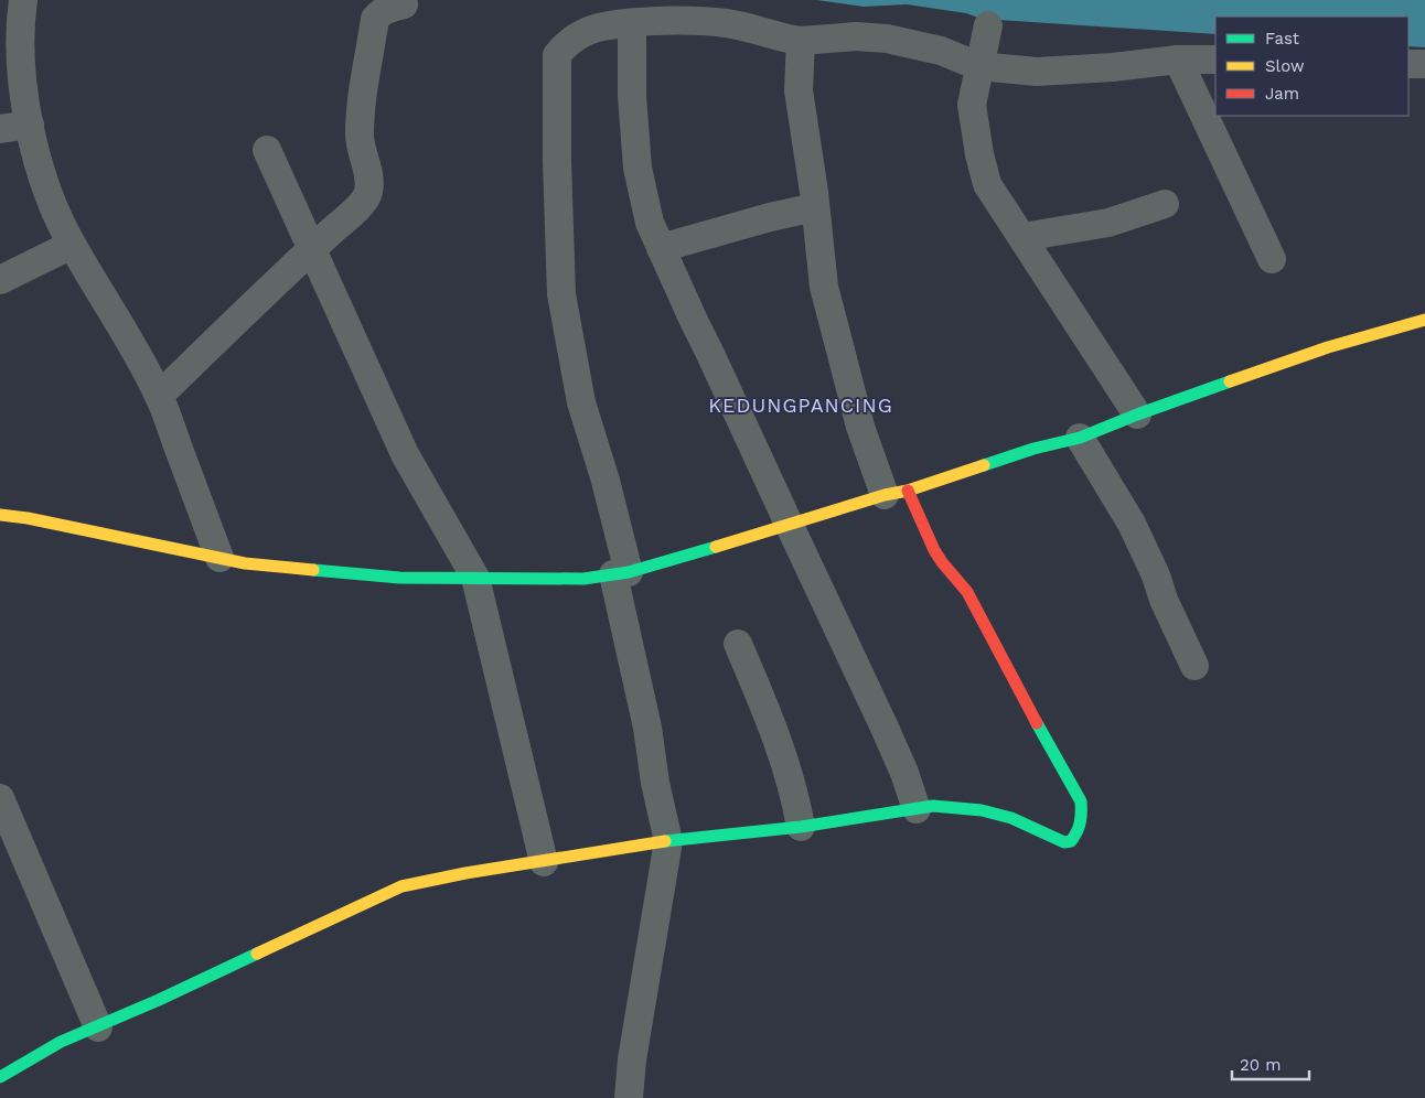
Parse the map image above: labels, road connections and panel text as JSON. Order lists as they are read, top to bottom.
{
  "districts": ["KEDUNGPANCING"],
  "legend": ["Fast", "Slow", "Jam"],
  "scale_bar": "20 m"
}
